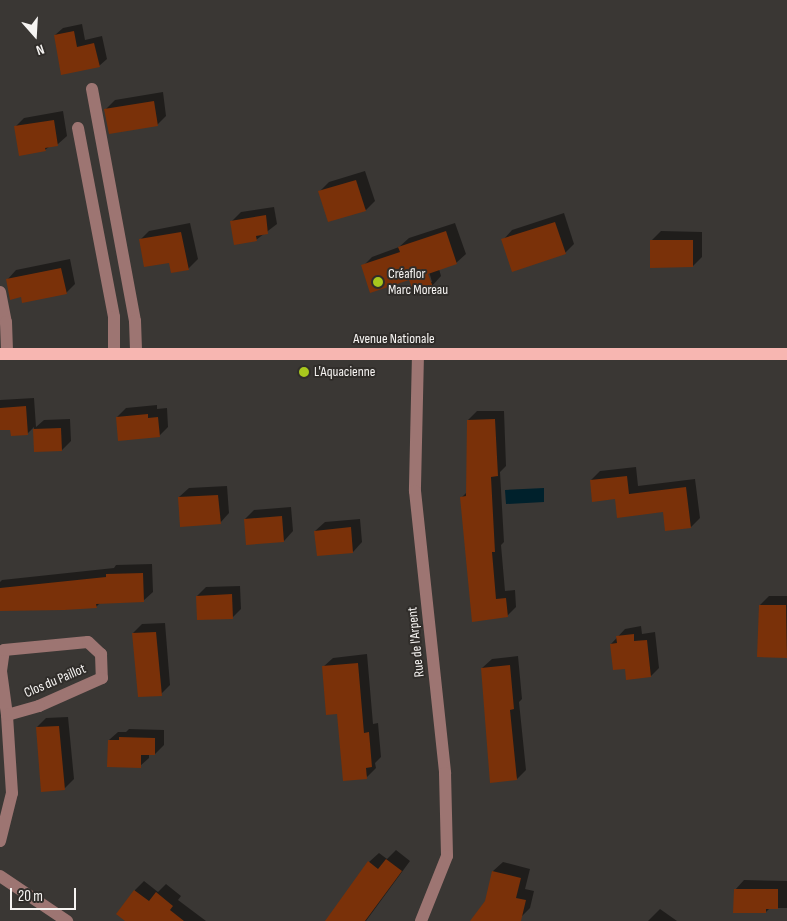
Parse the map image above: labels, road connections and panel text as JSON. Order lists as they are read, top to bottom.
{
  "streets": {
    "main road": ["Avenue Nationale"],
    "street": ["Rue de l'Arpent", "Clos du Paillot"]
  },
  "crossings": [
    ["Avenue Nationale", "Rue de l'Arpent"]
  ],
  "places": ["Créaflor Marc Moreau", "L'Aquacienne"],
  "scale_bar": "20 m",
  "north": "bottom"
}
